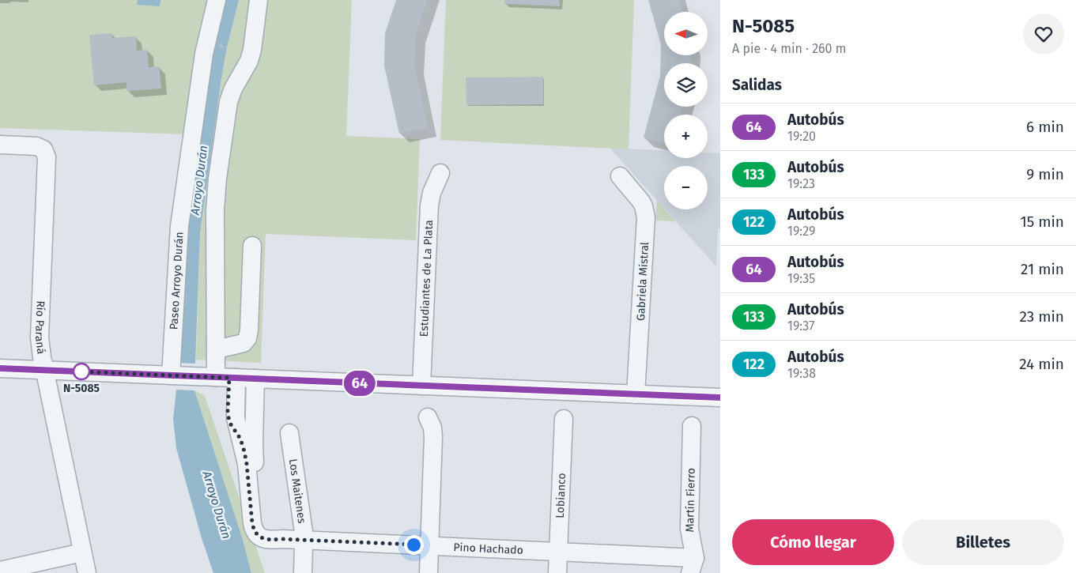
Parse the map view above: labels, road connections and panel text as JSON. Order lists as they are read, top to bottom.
{
  "streets": {
    "street": [
      "Estudiantes de La Plata",
      "Paseo Arroyo Durán",
      "Gabriela Mistral",
      "Río Paraná",
      "Los Maitenes",
      "Lobianco",
      "Martín Fierro",
      "Pino Hachado"
    ]
  },
  "crossings": [
    ["Los Maitenes", "Pino Hachado"],
    ["Lobianco", "Pino Hachado"],
    ["Martín Fierro", "Pino Hachado"]
  ],
  "water": ["Arroyo Durán"],
  "places": ["N-5085"],
  "lines": ["bus line 64"],
  "north": "left",
  "page": {
    "on_map": "64",
    "heading": [
      ["N-5085", "A pie · 4 min · 260 m"],
      "Salidas"
    ],
    "map_buttons": ["+", "−"],
    "list": [
      {
        "mark": "64",
        "name": "Autobús",
        "note": "19:20",
        "value": "6 min"
      },
      {
        "mark": "133",
        "name": "Autobús",
        "note": "19:23",
        "value": "9 min"
      },
      {
        "mark": "122",
        "name": "Autobús",
        "note": "19:29",
        "value": "15 min"
      },
      {
        "mark": "64",
        "name": "Autobús",
        "note": "19:35",
        "value": "21 min"
      },
      {
        "mark": "133",
        "name": "Autobús",
        "note": "19:37",
        "value": "23 min"
      },
      {
        "mark": "122",
        "name": "Autobús",
        "note": "19:38",
        "value": "24 min"
      }
    ],
    "buttons": ["Cómo llegar", "Billetes"]
  }
}
